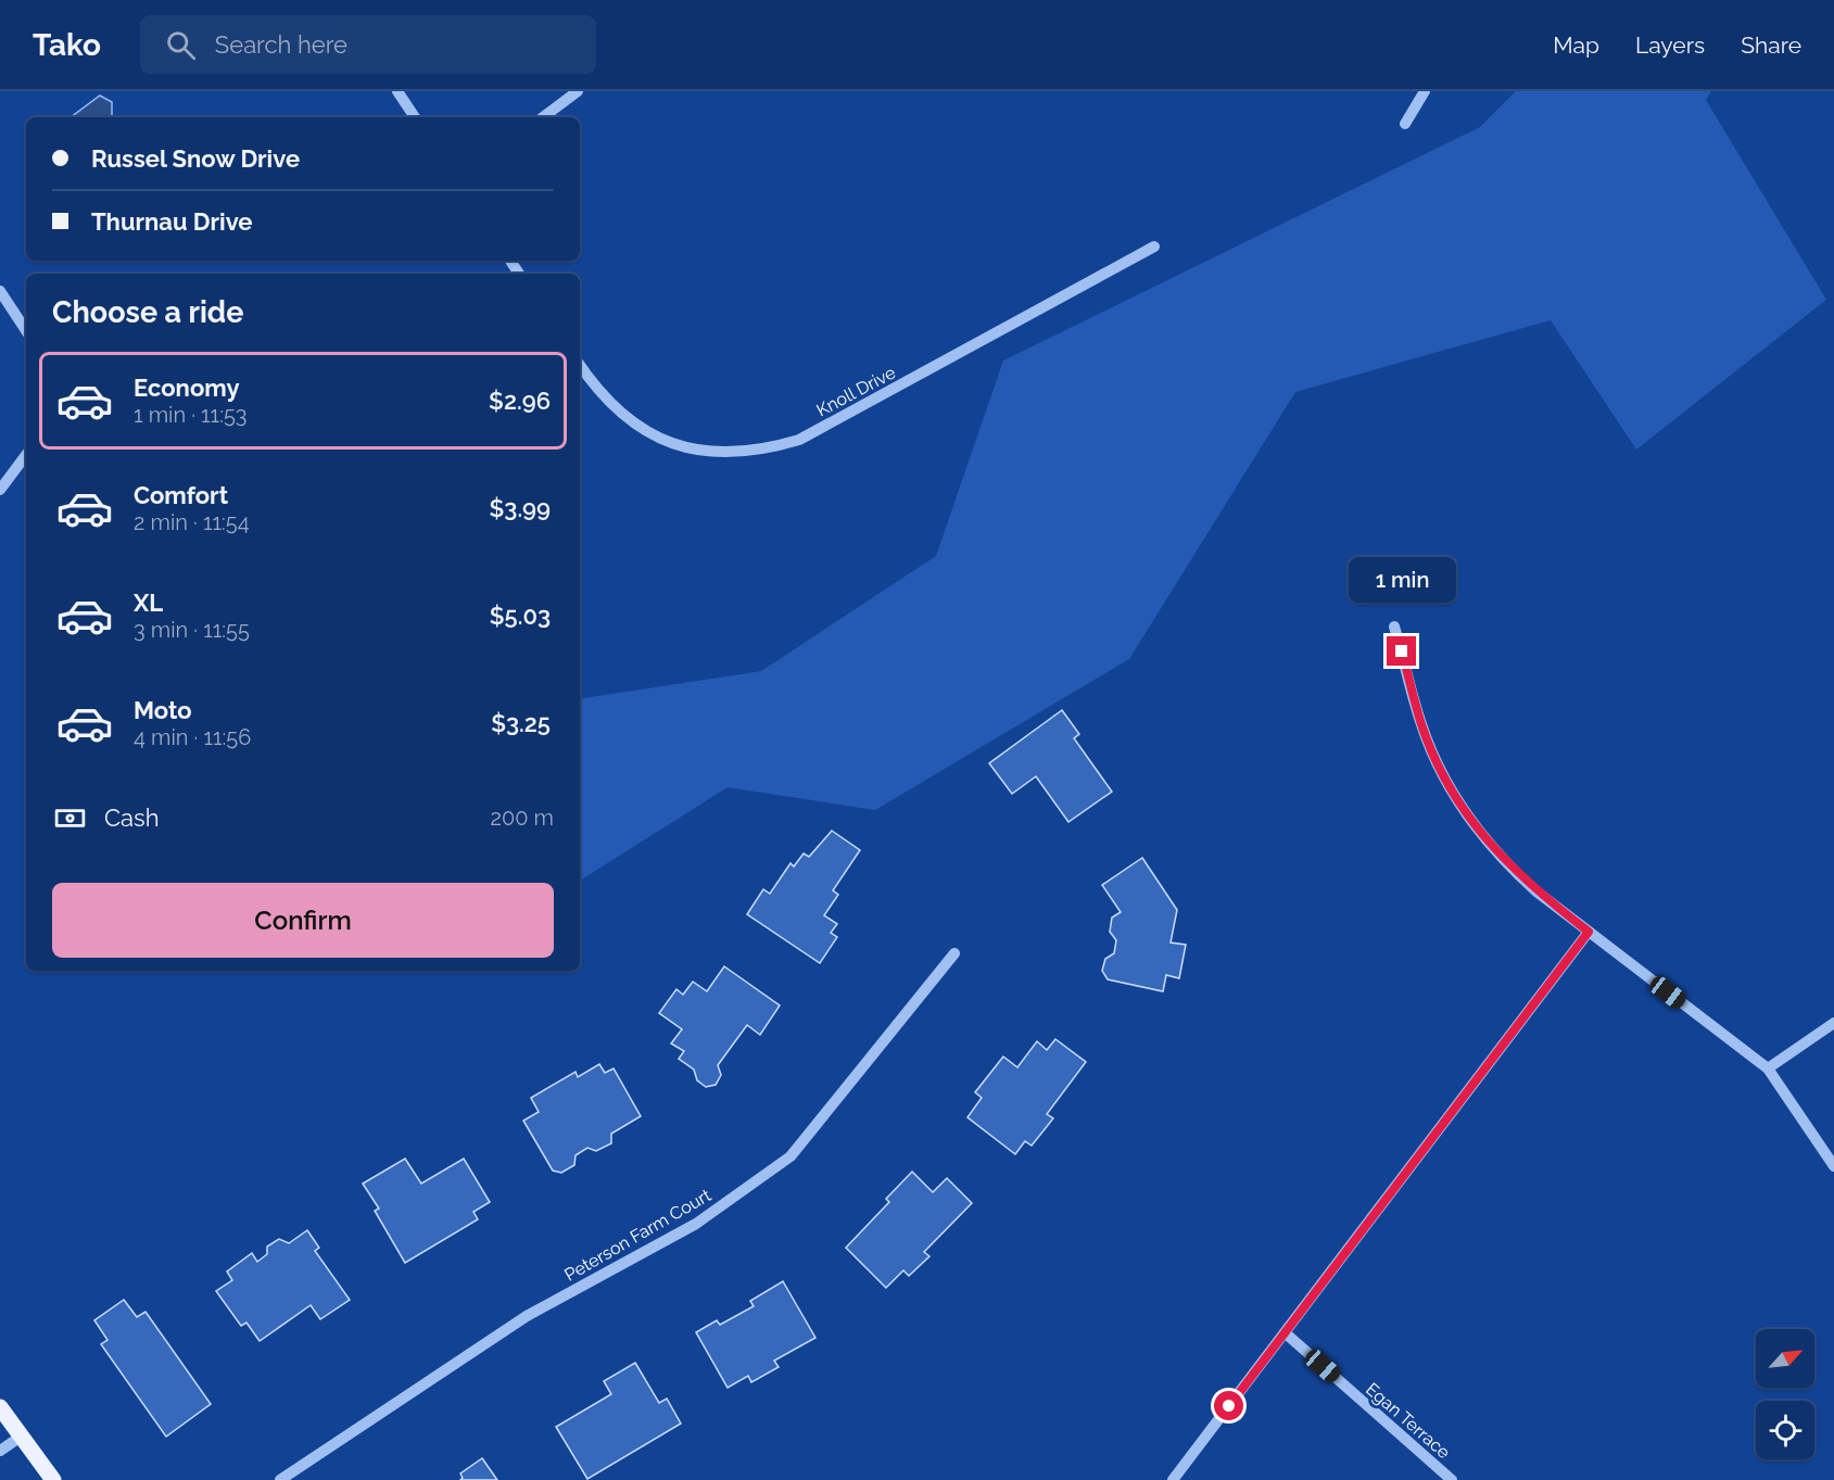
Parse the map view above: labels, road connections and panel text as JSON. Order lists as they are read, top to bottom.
{
  "streets": {
    "street": ["Knoll Drive", "Peterson Farm Court", "Egan Terrace"]
  },
  "north": "top right",
  "page": {
    "header": "Tako",
    "search": "Search here",
    "nav": ["Map", "Layers", "Share"],
    "banner": ["Russel Snow Drive", "Thurnau Drive"],
    "heading": "Choose a ride",
    "list": [
      {
        "name": "Economy",
        "note": "1 min · 11:53",
        "value": "$2.96"
      },
      {
        "name": "Comfort",
        "note": "2 min · 11:54",
        "value": "$3.99"
      },
      {
        "name": "XL",
        "note": "3 min · 11:55",
        "value": "$5.03"
      },
      {
        "name": "Moto",
        "note": "4 min · 11:56",
        "value": "$3.25"
      }
    ],
    "bubble": "1 min",
    "pay": ["Cash", "200 m"],
    "buttons": "Confirm"
  }
}
